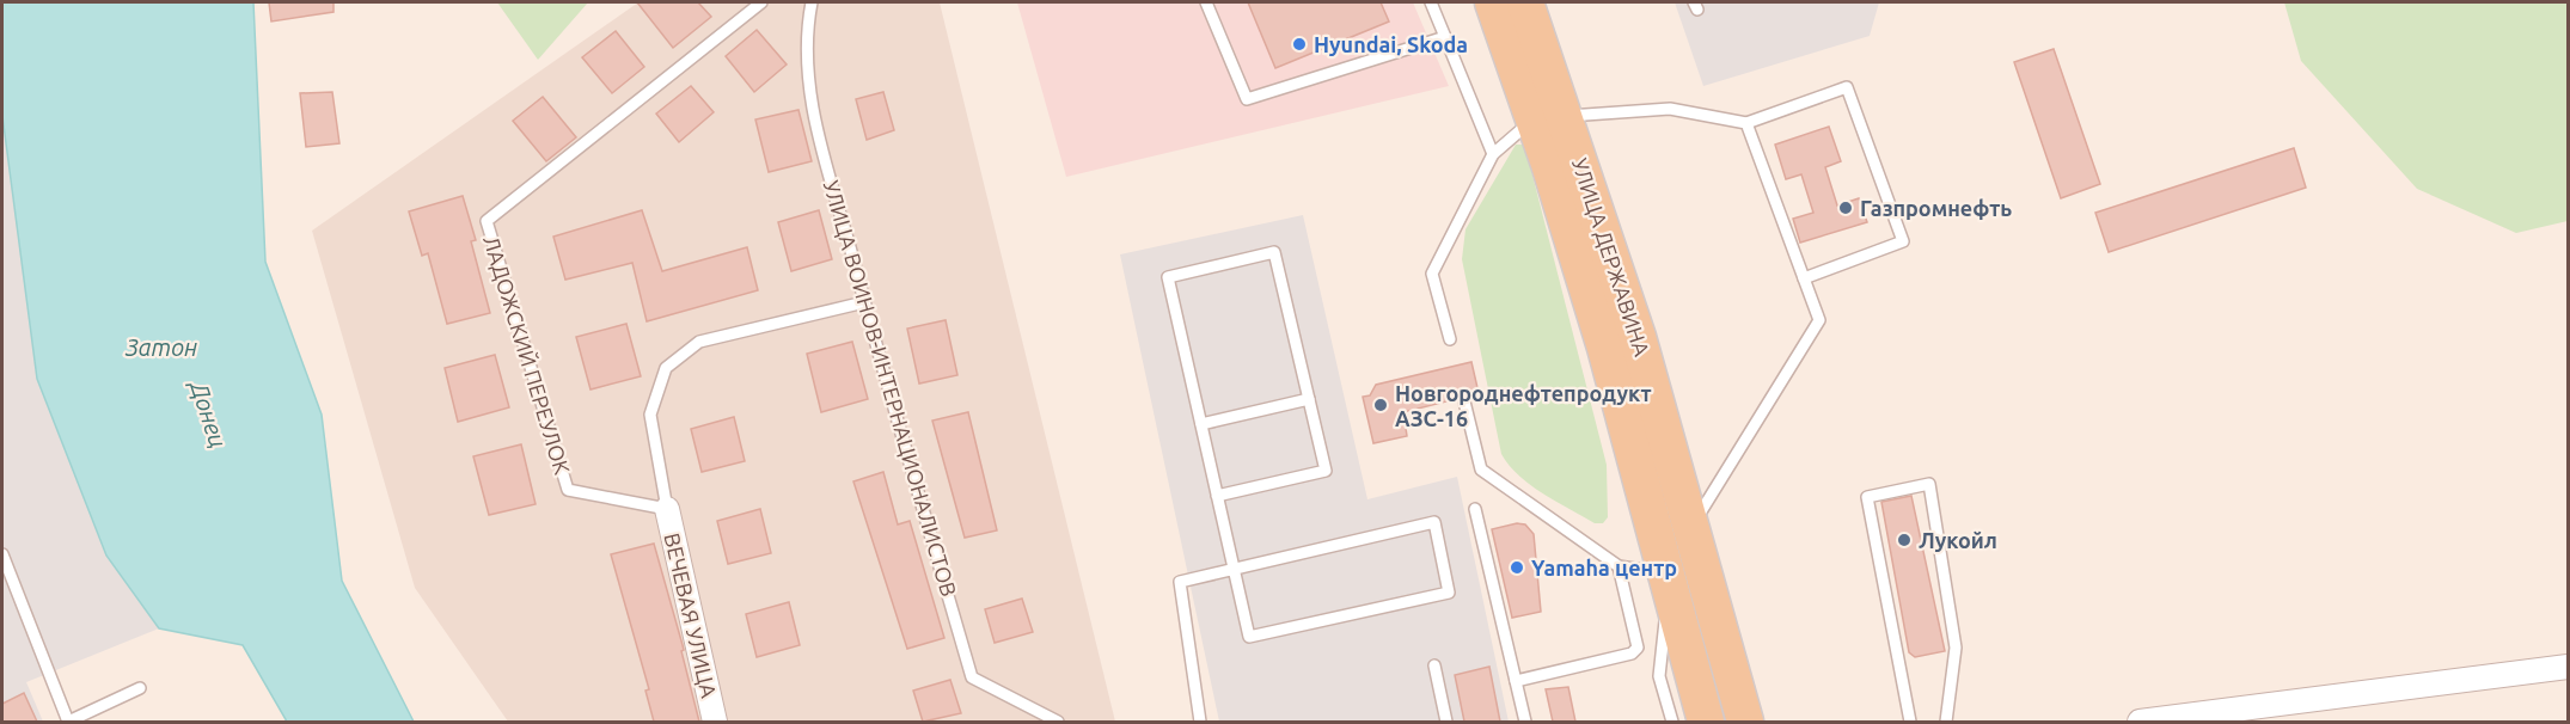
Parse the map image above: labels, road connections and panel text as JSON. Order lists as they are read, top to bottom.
{
  "streets": {
    "main road": ["УЛИЦА ДЕРЖАВИНА"],
    "street": ["ВЕЧЕВАЯ УЛИЦА"],
    "lane": ["ЛАДОЖСКИЙ ПЕРЕУЛОК", "УЛИЦА ВОИНОВ-ИНТЕРНАЦИОНАЛИСТОВ"]
  },
  "crossings": [
    ["ЛАДОЖСКИЙ ПЕРЕУЛОК", "ВЕЧЕВАЯ УЛИЦА"]
  ],
  "water": ["Затон", "Донец"],
  "places": [
    "Hyundai, Skoda",
    "Газпромнефть",
    "Новгороднефтепродукт АЗС-16",
    "Лукойл",
    "Yamaha центр"
  ]
}
